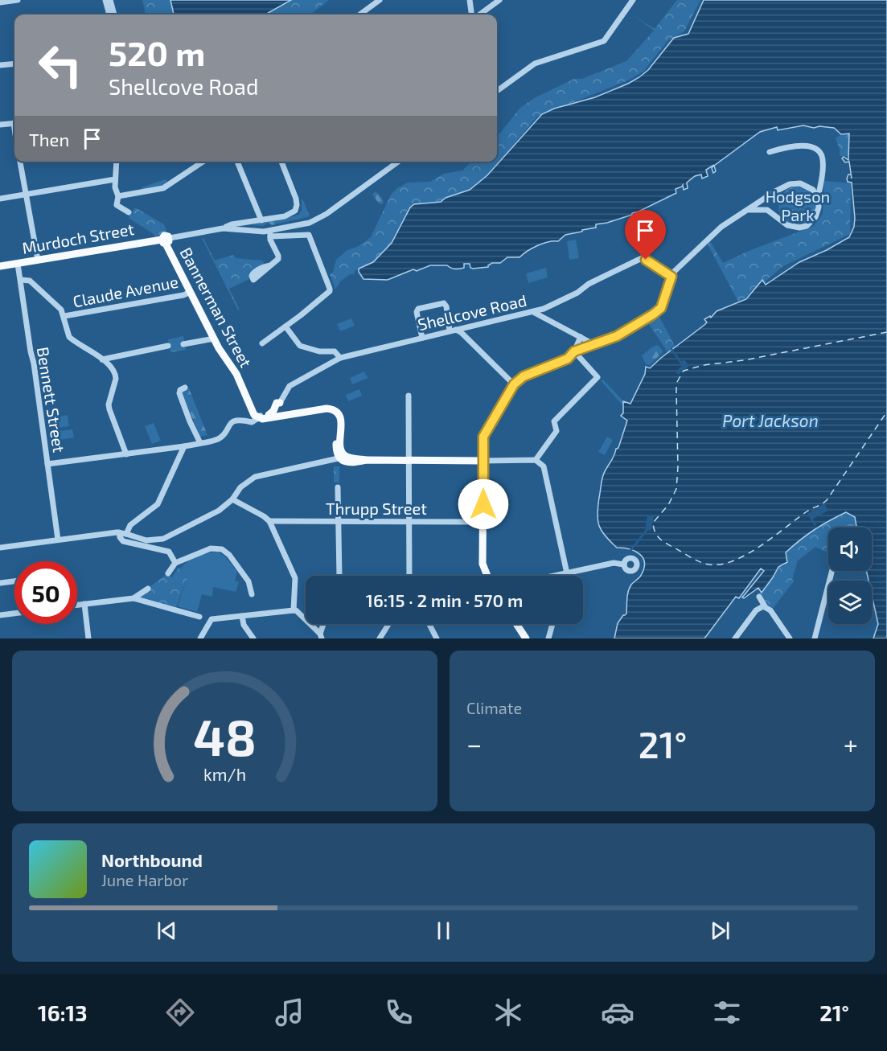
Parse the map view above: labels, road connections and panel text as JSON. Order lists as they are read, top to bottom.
{
  "streets": {
    "main road": ["Murdoch Street", "Bannerman Street"],
    "street": [
      "Claude Avenue",
      "Shellcove Road",
      "Bennett Street",
      "Thrupp Street"
    ]
  },
  "crossings": [
    ["Murdoch Street", "Bannerman Street"],
    ["Murdoch Street", "Bennett Street"],
    ["Claude Avenue", "Bannerman Street"]
  ],
  "water": ["Port Jackson"],
  "parks": ["Hodgson Park"],
  "page": {
    "turn": ["520 m", "Shellcove Road"],
    "then": "Then",
    "limit": "50",
    "trip": "16:15 · 2 min · 570 m",
    "tile": "Climate",
    "heat": ["−", "21°", "+"],
    "song": ["Northbound", "June Harbor"],
    "tabs": ["16:13", "21°"],
    "gauge": ["48", "km/h"]
  }
}
